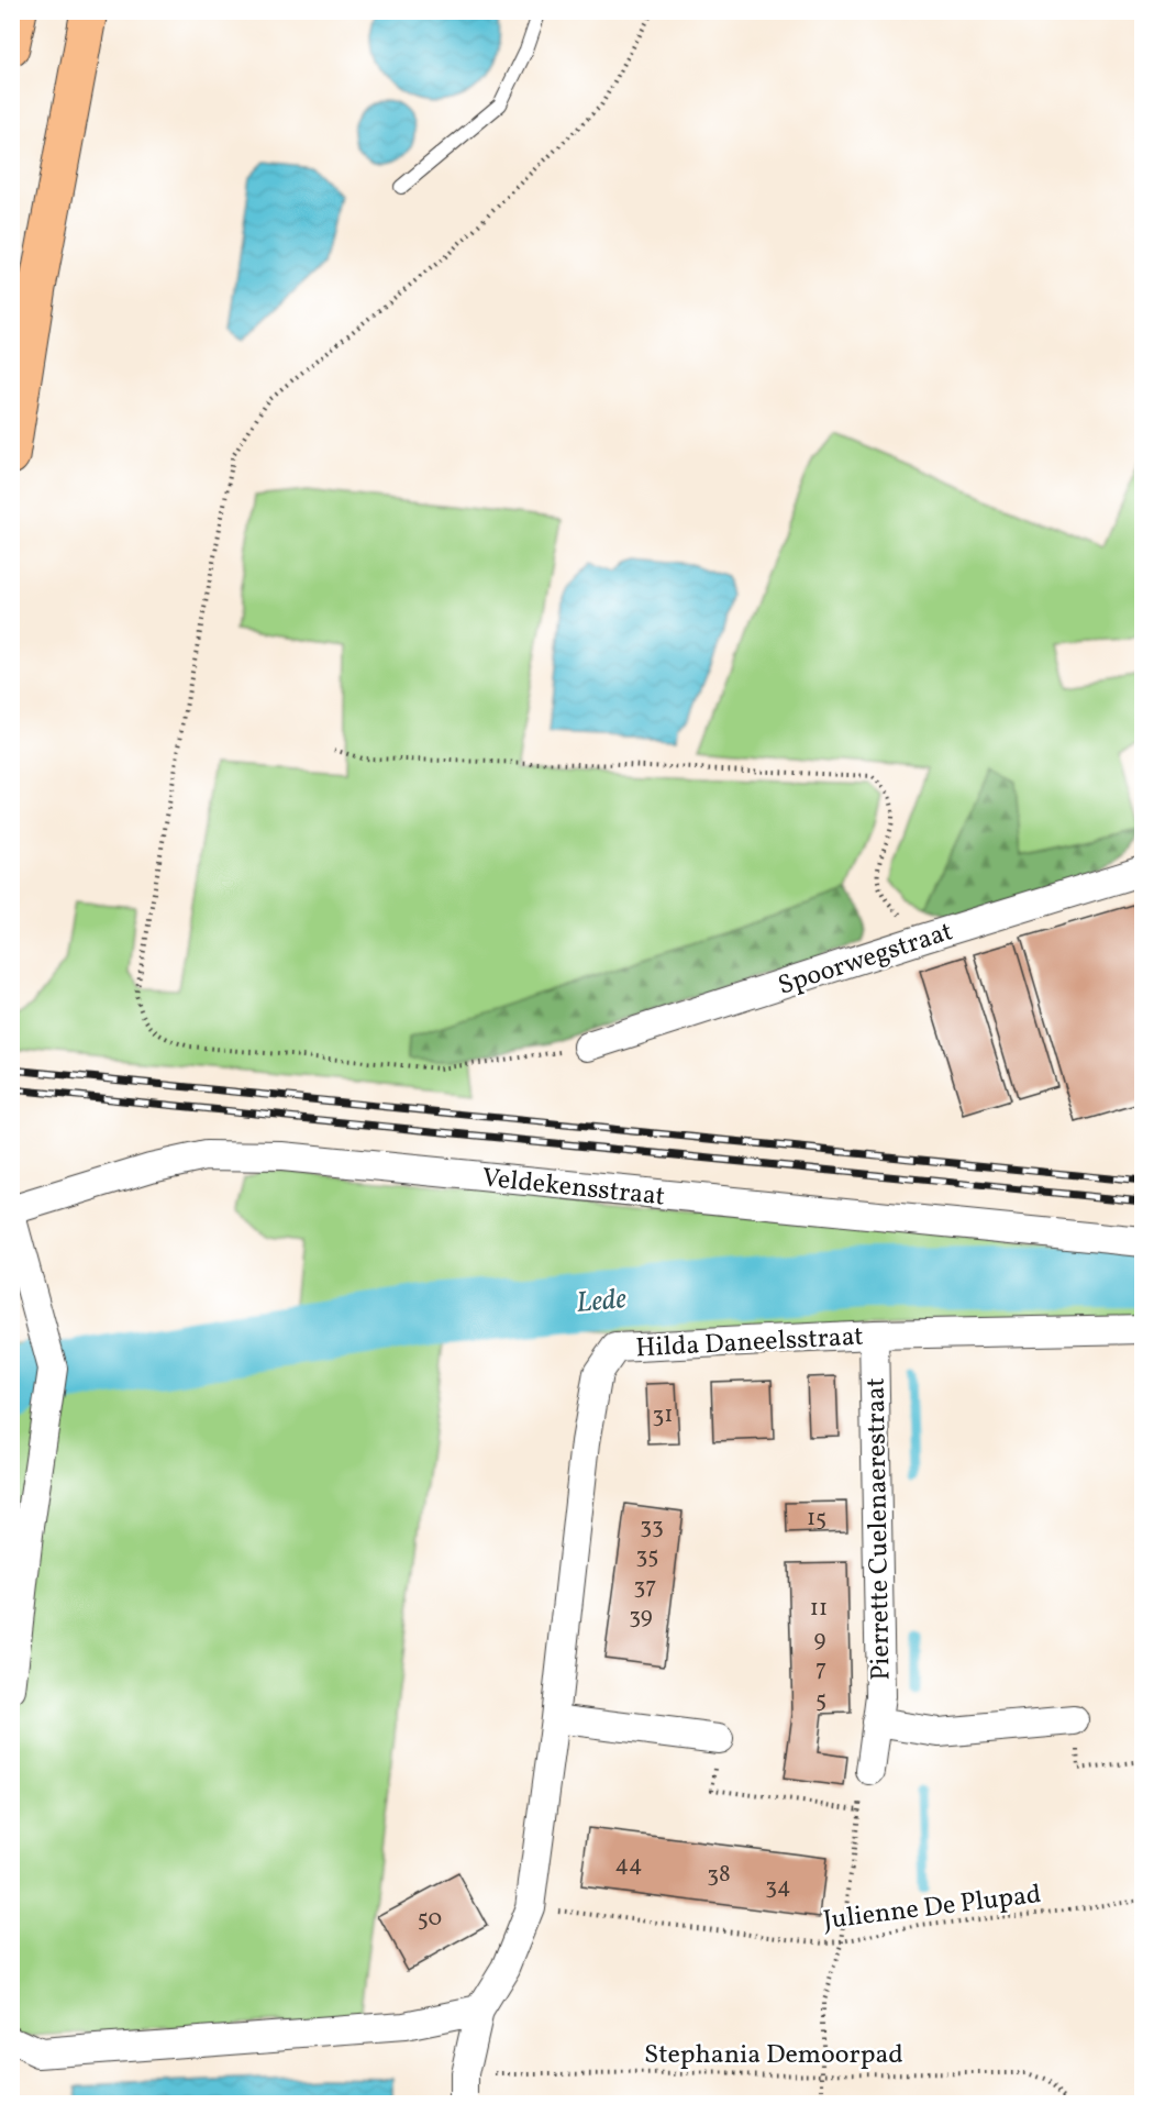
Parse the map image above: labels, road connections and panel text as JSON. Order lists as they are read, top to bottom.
{
  "streets": {
    "street": [
      "Spoorwegstraat",
      "Veldekensstraat",
      "Hilda Daneelsstraat",
      "Pierrette Cuelenaerestraat"
    ],
    "path": ["Julienne De Plupad", "Stephania Demoorpad"]
  },
  "crossings": [
    ["Hilda Daneelsstraat", "Pierrette Cuelenaerestraat"],
    ["Hilda Daneelsstraat", "Julienne De Plupad"],
    ["Hilda Daneelsstraat", "Stephania Demoorpad"]
  ],
  "water": ["Lede"],
  "house_numbers": [
    "31",
    "15",
    "33",
    "35",
    "37",
    "11",
    "39",
    "9",
    "7",
    "5",
    "44",
    "38",
    "34",
    "50"
  ]
}
